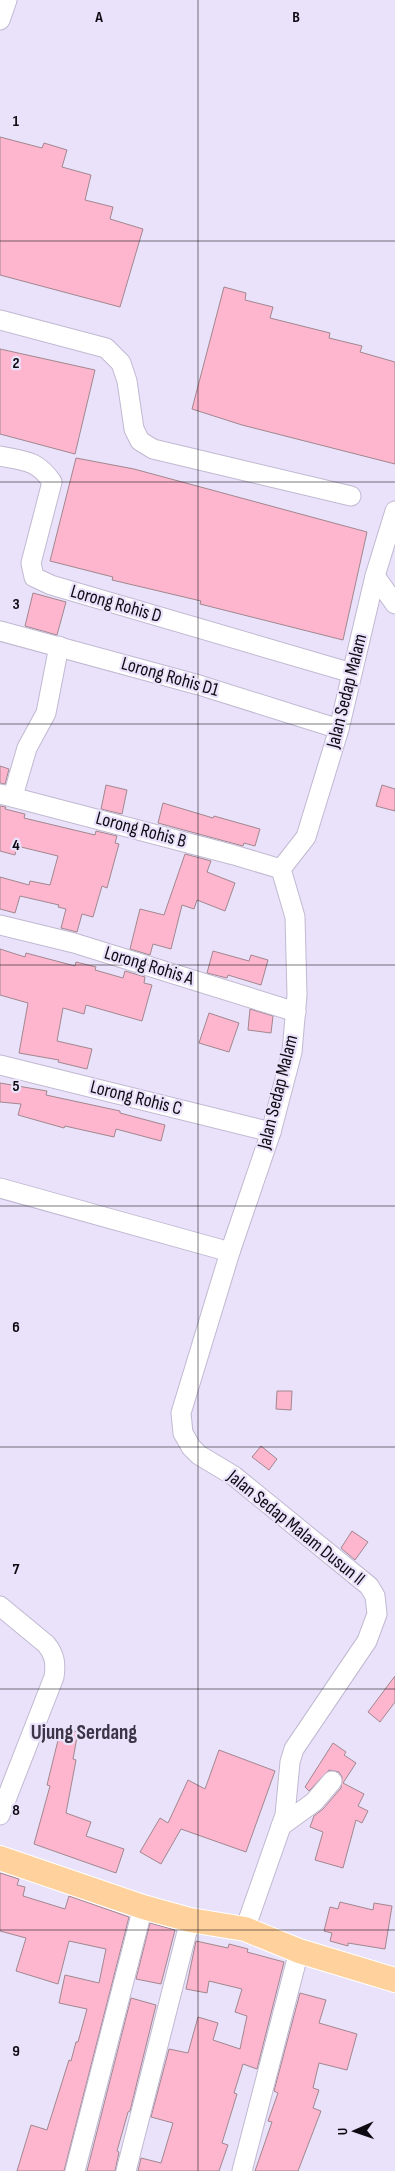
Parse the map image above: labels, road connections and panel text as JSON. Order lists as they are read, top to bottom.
{
  "streets": {
    "street": [
      "Lorong Rohis D",
      "Lorong Rohis D1",
      "Jalan Sedap Malam",
      "Lorong Rohis B",
      "Lorong Rohis A",
      "Lorong Rohis C",
      "Jalan Sedap Malam Dusun II"
    ]
  },
  "crossings": [
    ["Lorong Rohis D", "Jalan Sedap Malam"],
    ["Lorong Rohis D1", "Jalan Sedap Malam"],
    ["Jalan Sedap Malam", "Lorong Rohis B"],
    ["Jalan Sedap Malam", "Lorong Rohis A"],
    ["Jalan Sedap Malam", "Lorong Rohis C"],
    ["Jalan Sedap Malam", "Jalan Sedap Malam Dusun II"]
  ],
  "districts": ["Ujung Serdang"],
  "north": "left",
  "grid": {
    "columns": ["A", "B"],
    "rows": [
      "1",
      "2",
      "3",
      "4",
      "5",
      "6",
      "7",
      "8",
      "9"
    ]
  }
}
